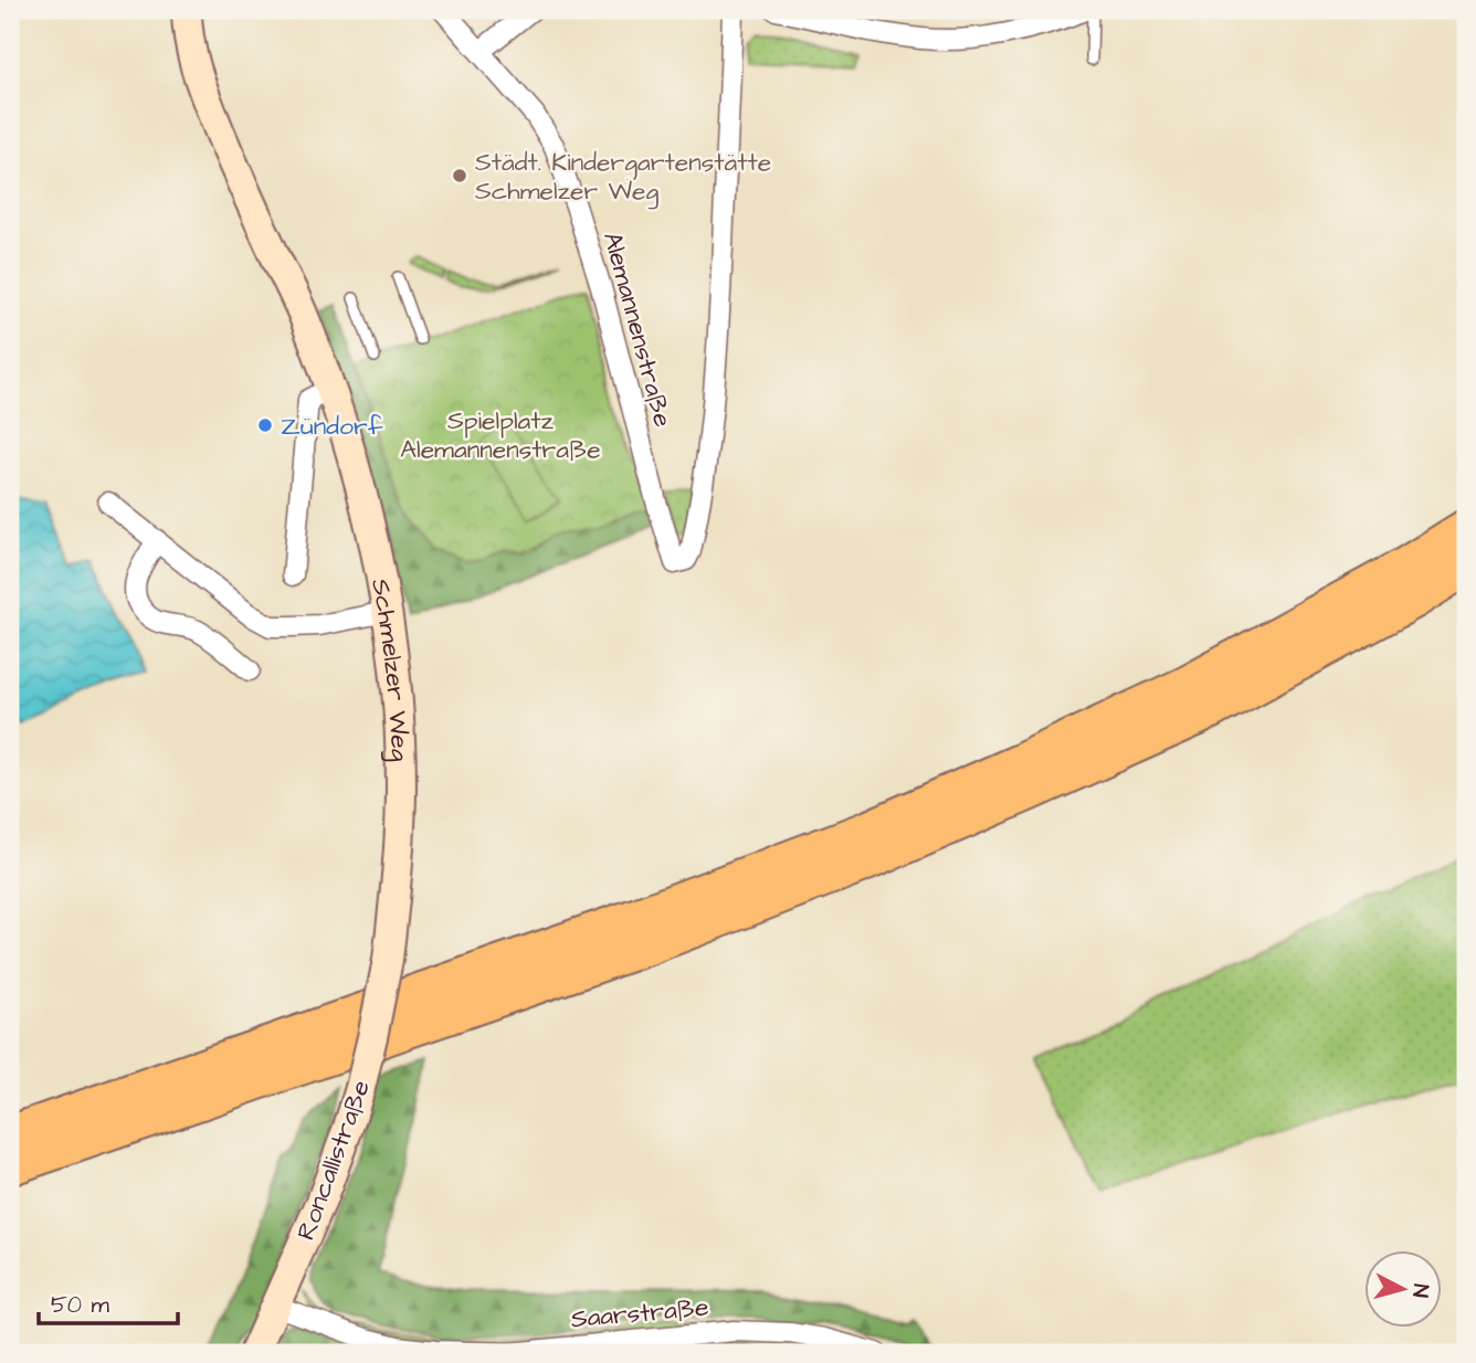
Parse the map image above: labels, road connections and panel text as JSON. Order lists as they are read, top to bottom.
{
  "streets": {
    "street": [
      "Alemannenstraße",
      "Schmelzer Weg",
      "Roncallistraße",
      "Saarstraße"
    ]
  },
  "crossings": [
    ["Schmelzer Weg", "Roncallistraße"],
    ["Roncallistraße", "Saarstraße"]
  ],
  "parks": ["Spielplatz Alemannenstraße"],
  "places": ["Städt. Kindergartenstätte Schmelzer Weg", "Zündorf"],
  "scale_bar": "50 m",
  "north": "right"
}
